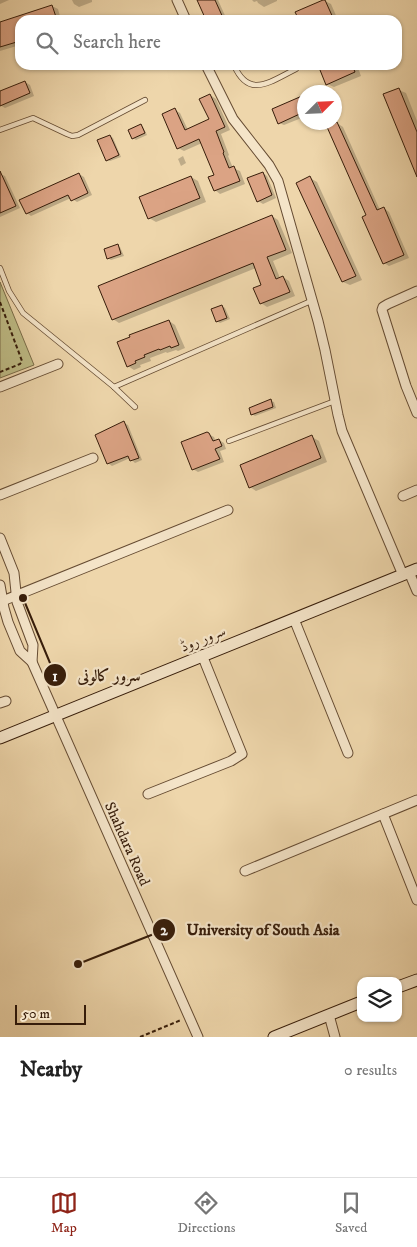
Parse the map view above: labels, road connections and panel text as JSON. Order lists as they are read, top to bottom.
{
  "streets": {
    "street": ["سرور روڈ", "Shahdara Road"]
  },
  "crossings": [
    ["سرور روڈ", "Shahdara Road"]
  ],
  "places": ["سرور کالونی", "University of South Asia"],
  "scale_bar": "50 m",
  "north": "top right",
  "page": {
    "search": "Search here",
    "scale": "50 m",
    "heading": ["Nearby", "0 results"],
    "nav": ["Map", "Directions", "Saved"]
  }
}
